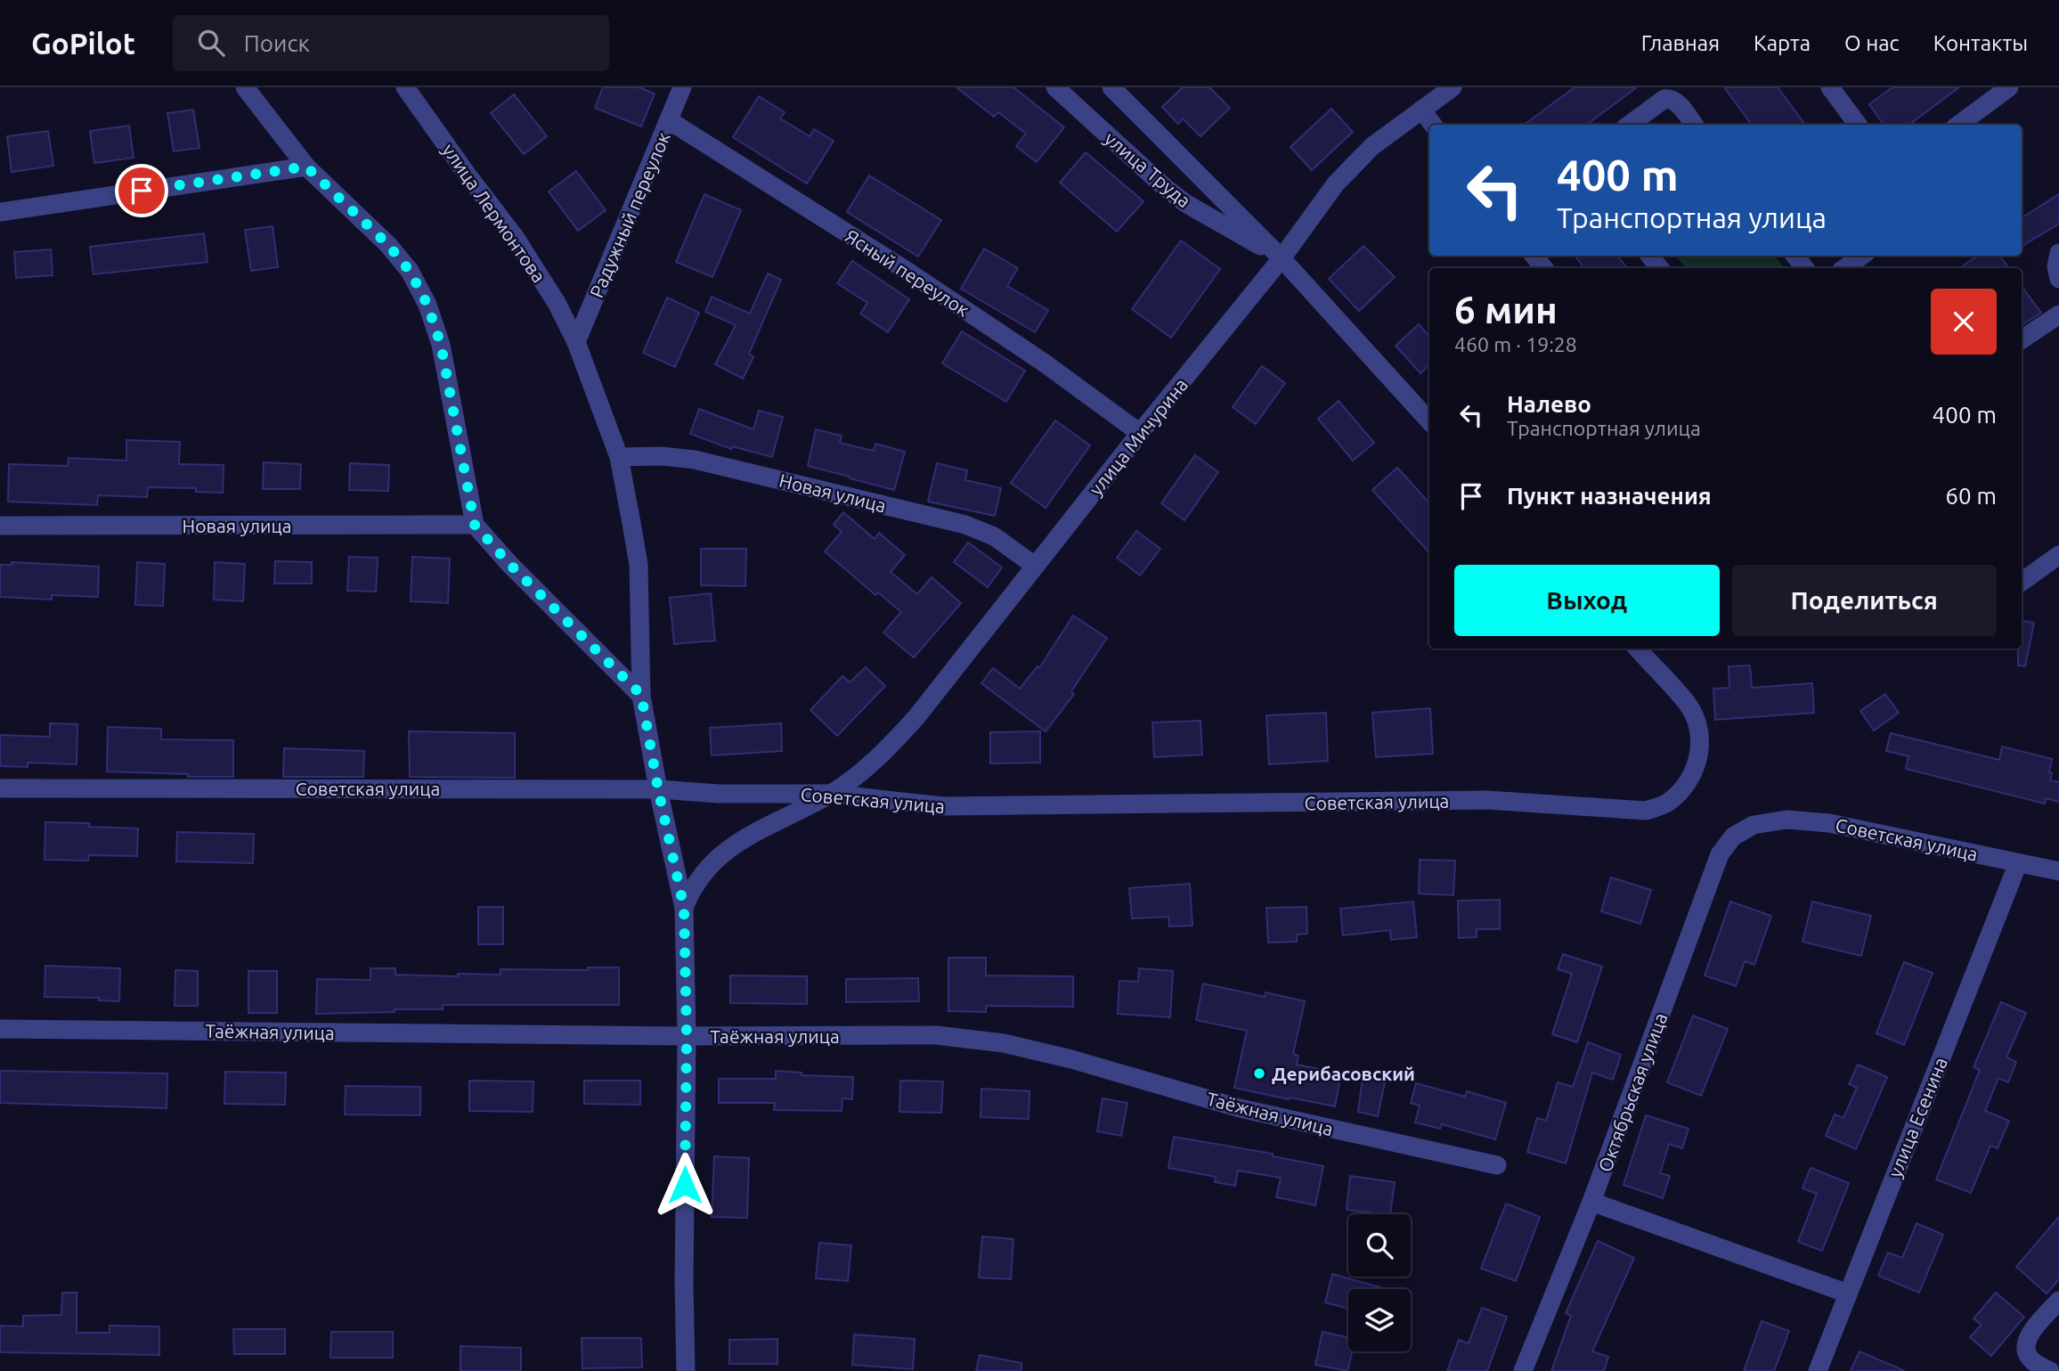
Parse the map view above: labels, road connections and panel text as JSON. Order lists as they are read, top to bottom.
{
  "streets": {
    "street": [
      "улица Труда",
      "улица Лермонтова",
      "Радужный переулок",
      "Ясный переулок",
      "улица Мичурина",
      "Новая улица",
      "Советская улица",
      "Таёжная улица",
      "Октябрьская улица",
      "улица Есенина"
    ]
  },
  "crossings": [
    ["улица Труда", "улица Мичурина"],
    ["улица Лермонтова", "Радужный переулок"],
    ["улица Лермонтова", "улица Мичурина"],
    ["улица Лермонтова", "Новая улица"],
    ["улица Лермонтова", "Советская улица"],
    ["улица Лермонтова", "Таёжная улица"],
    ["Радужный переулок", "Ясный переулок"],
    ["Ясный переулок", "улица Мичурина"],
    ["улица Мичурина", "Новая улица"],
    ["улица Мичурина", "Советская улица"],
    ["Советская улица", "Октябрьская улица"],
    ["Советская улица", "улица Есенина"]
  ],
  "places": ["Дерибасовский"],
  "page": {
    "header": "GoPilot",
    "search": "Поиск",
    "nav": [
      "Главная",
      "Карта",
      "О нас",
      "Контакты"
    ],
    "turn": ["400 m", "Транспортная улица"],
    "heading": ["6 мин", "460 m · 19:28"],
    "list": [
      {
        "name": "Налево",
        "note": "Транспортная улица",
        "value": "400 m"
      },
      {
        "name": "Пункт назначения",
        "value": "60 m"
      }
    ],
    "buttons": ["Выход", "Поделиться"]
  }
}
